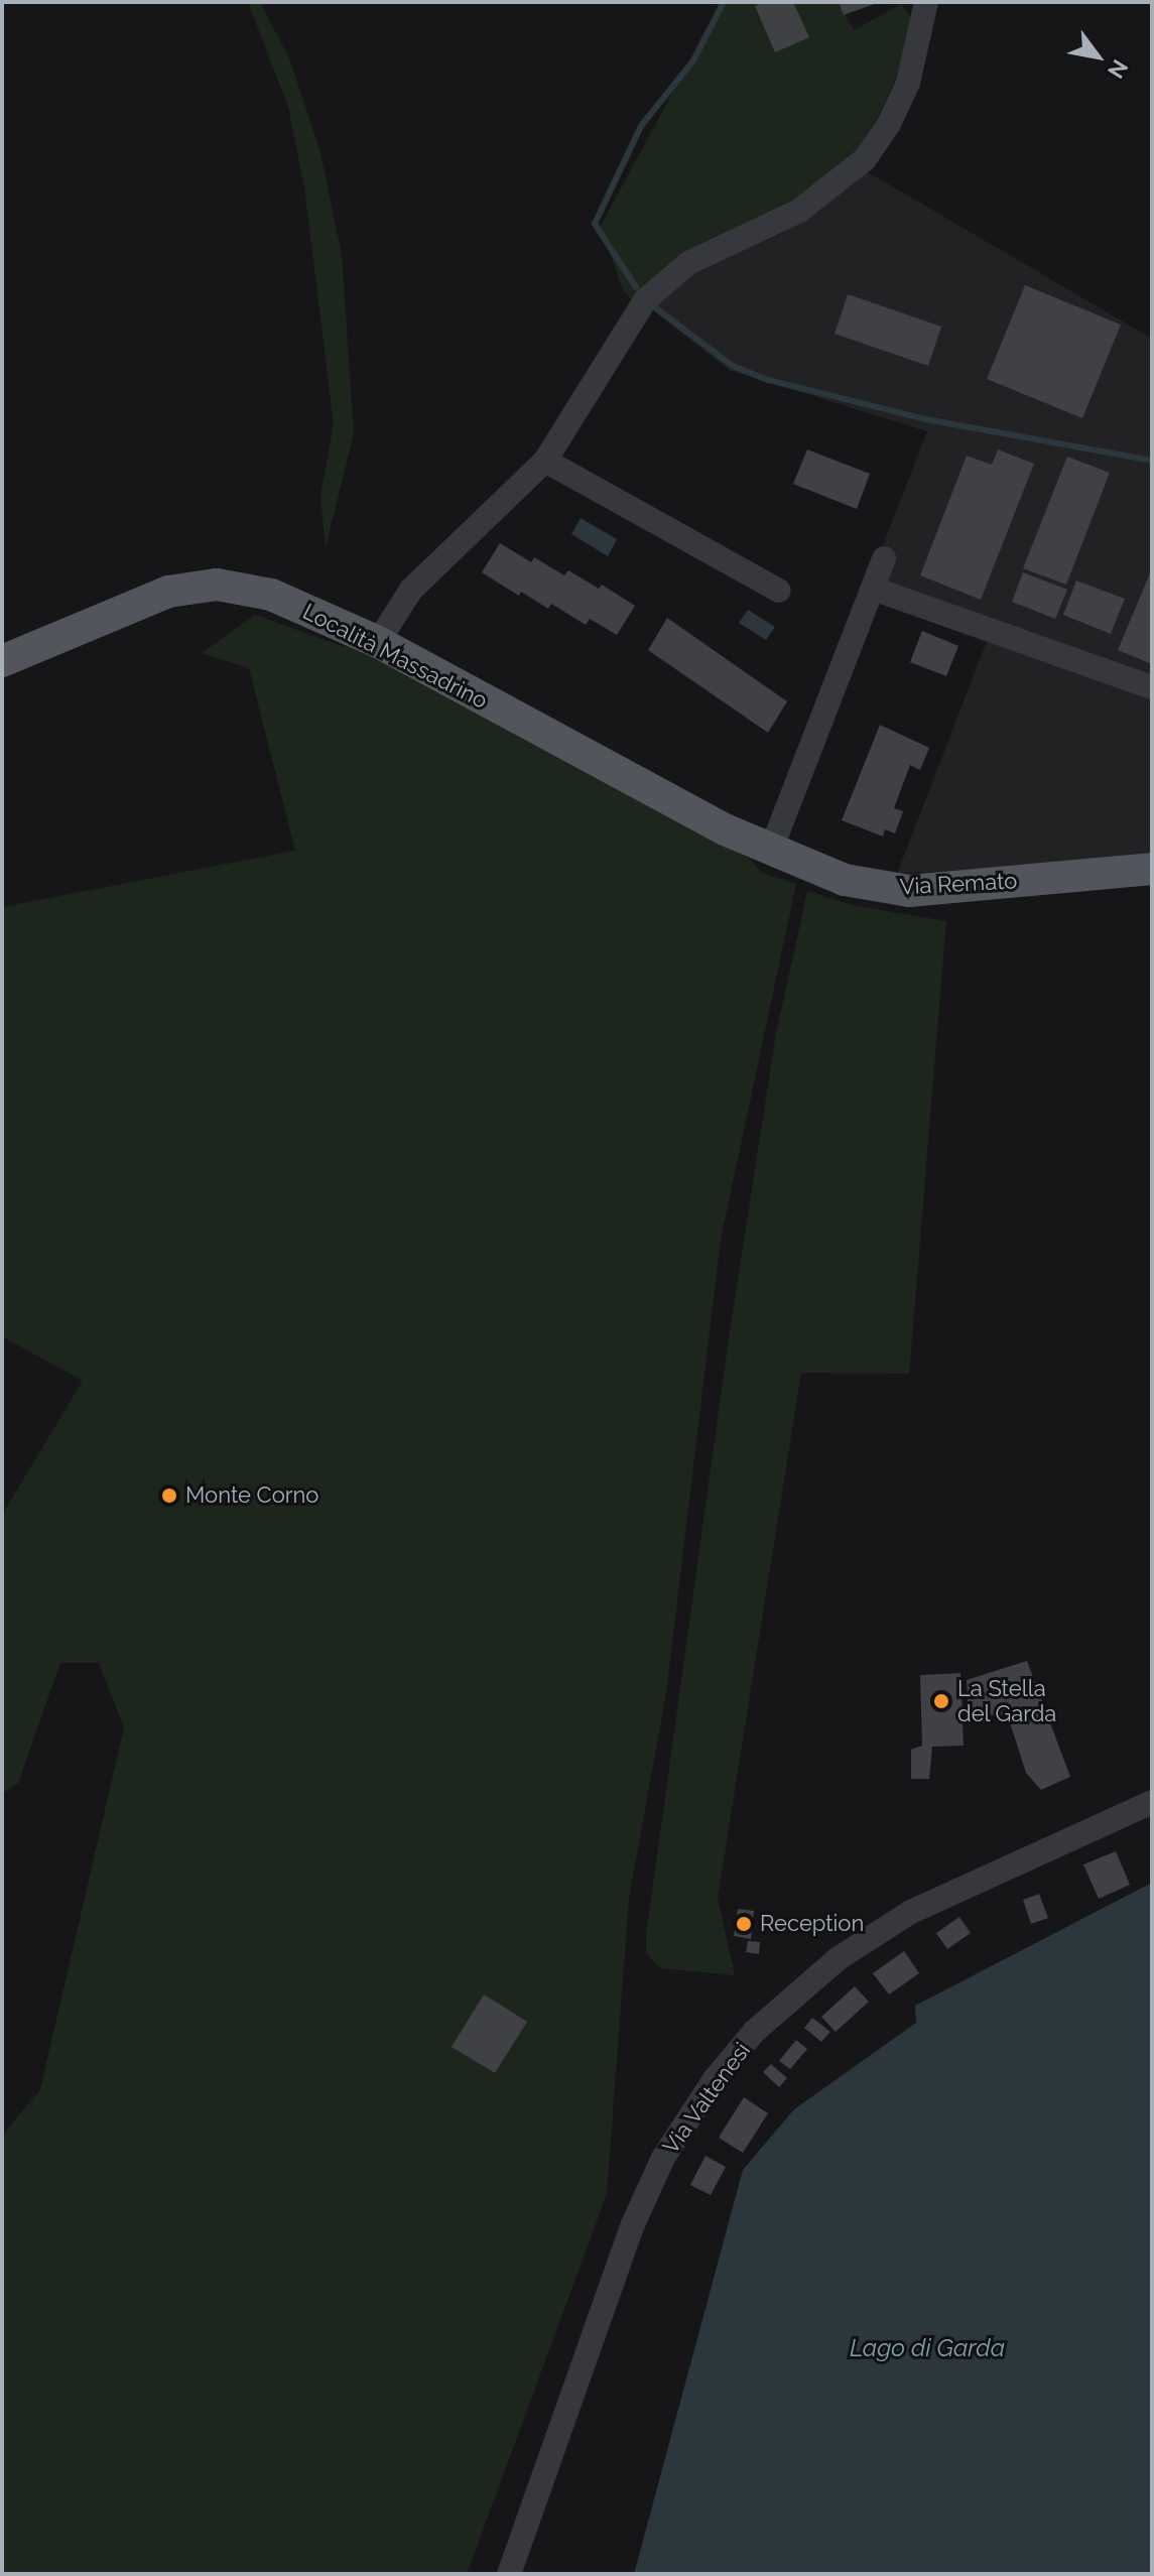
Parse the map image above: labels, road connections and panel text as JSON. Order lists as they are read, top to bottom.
{
  "streets": {
    "main road": ["Località Massadrino", "Via Remato"],
    "street": ["Via Valtenesi"]
  },
  "crossings": [
    ["Località Massadrino", "Via Remato"]
  ],
  "water": ["Lago di Garda"],
  "places": ["Monte Corno", "La Stella del Garda", "Reception"],
  "north": "bottom right"
}
